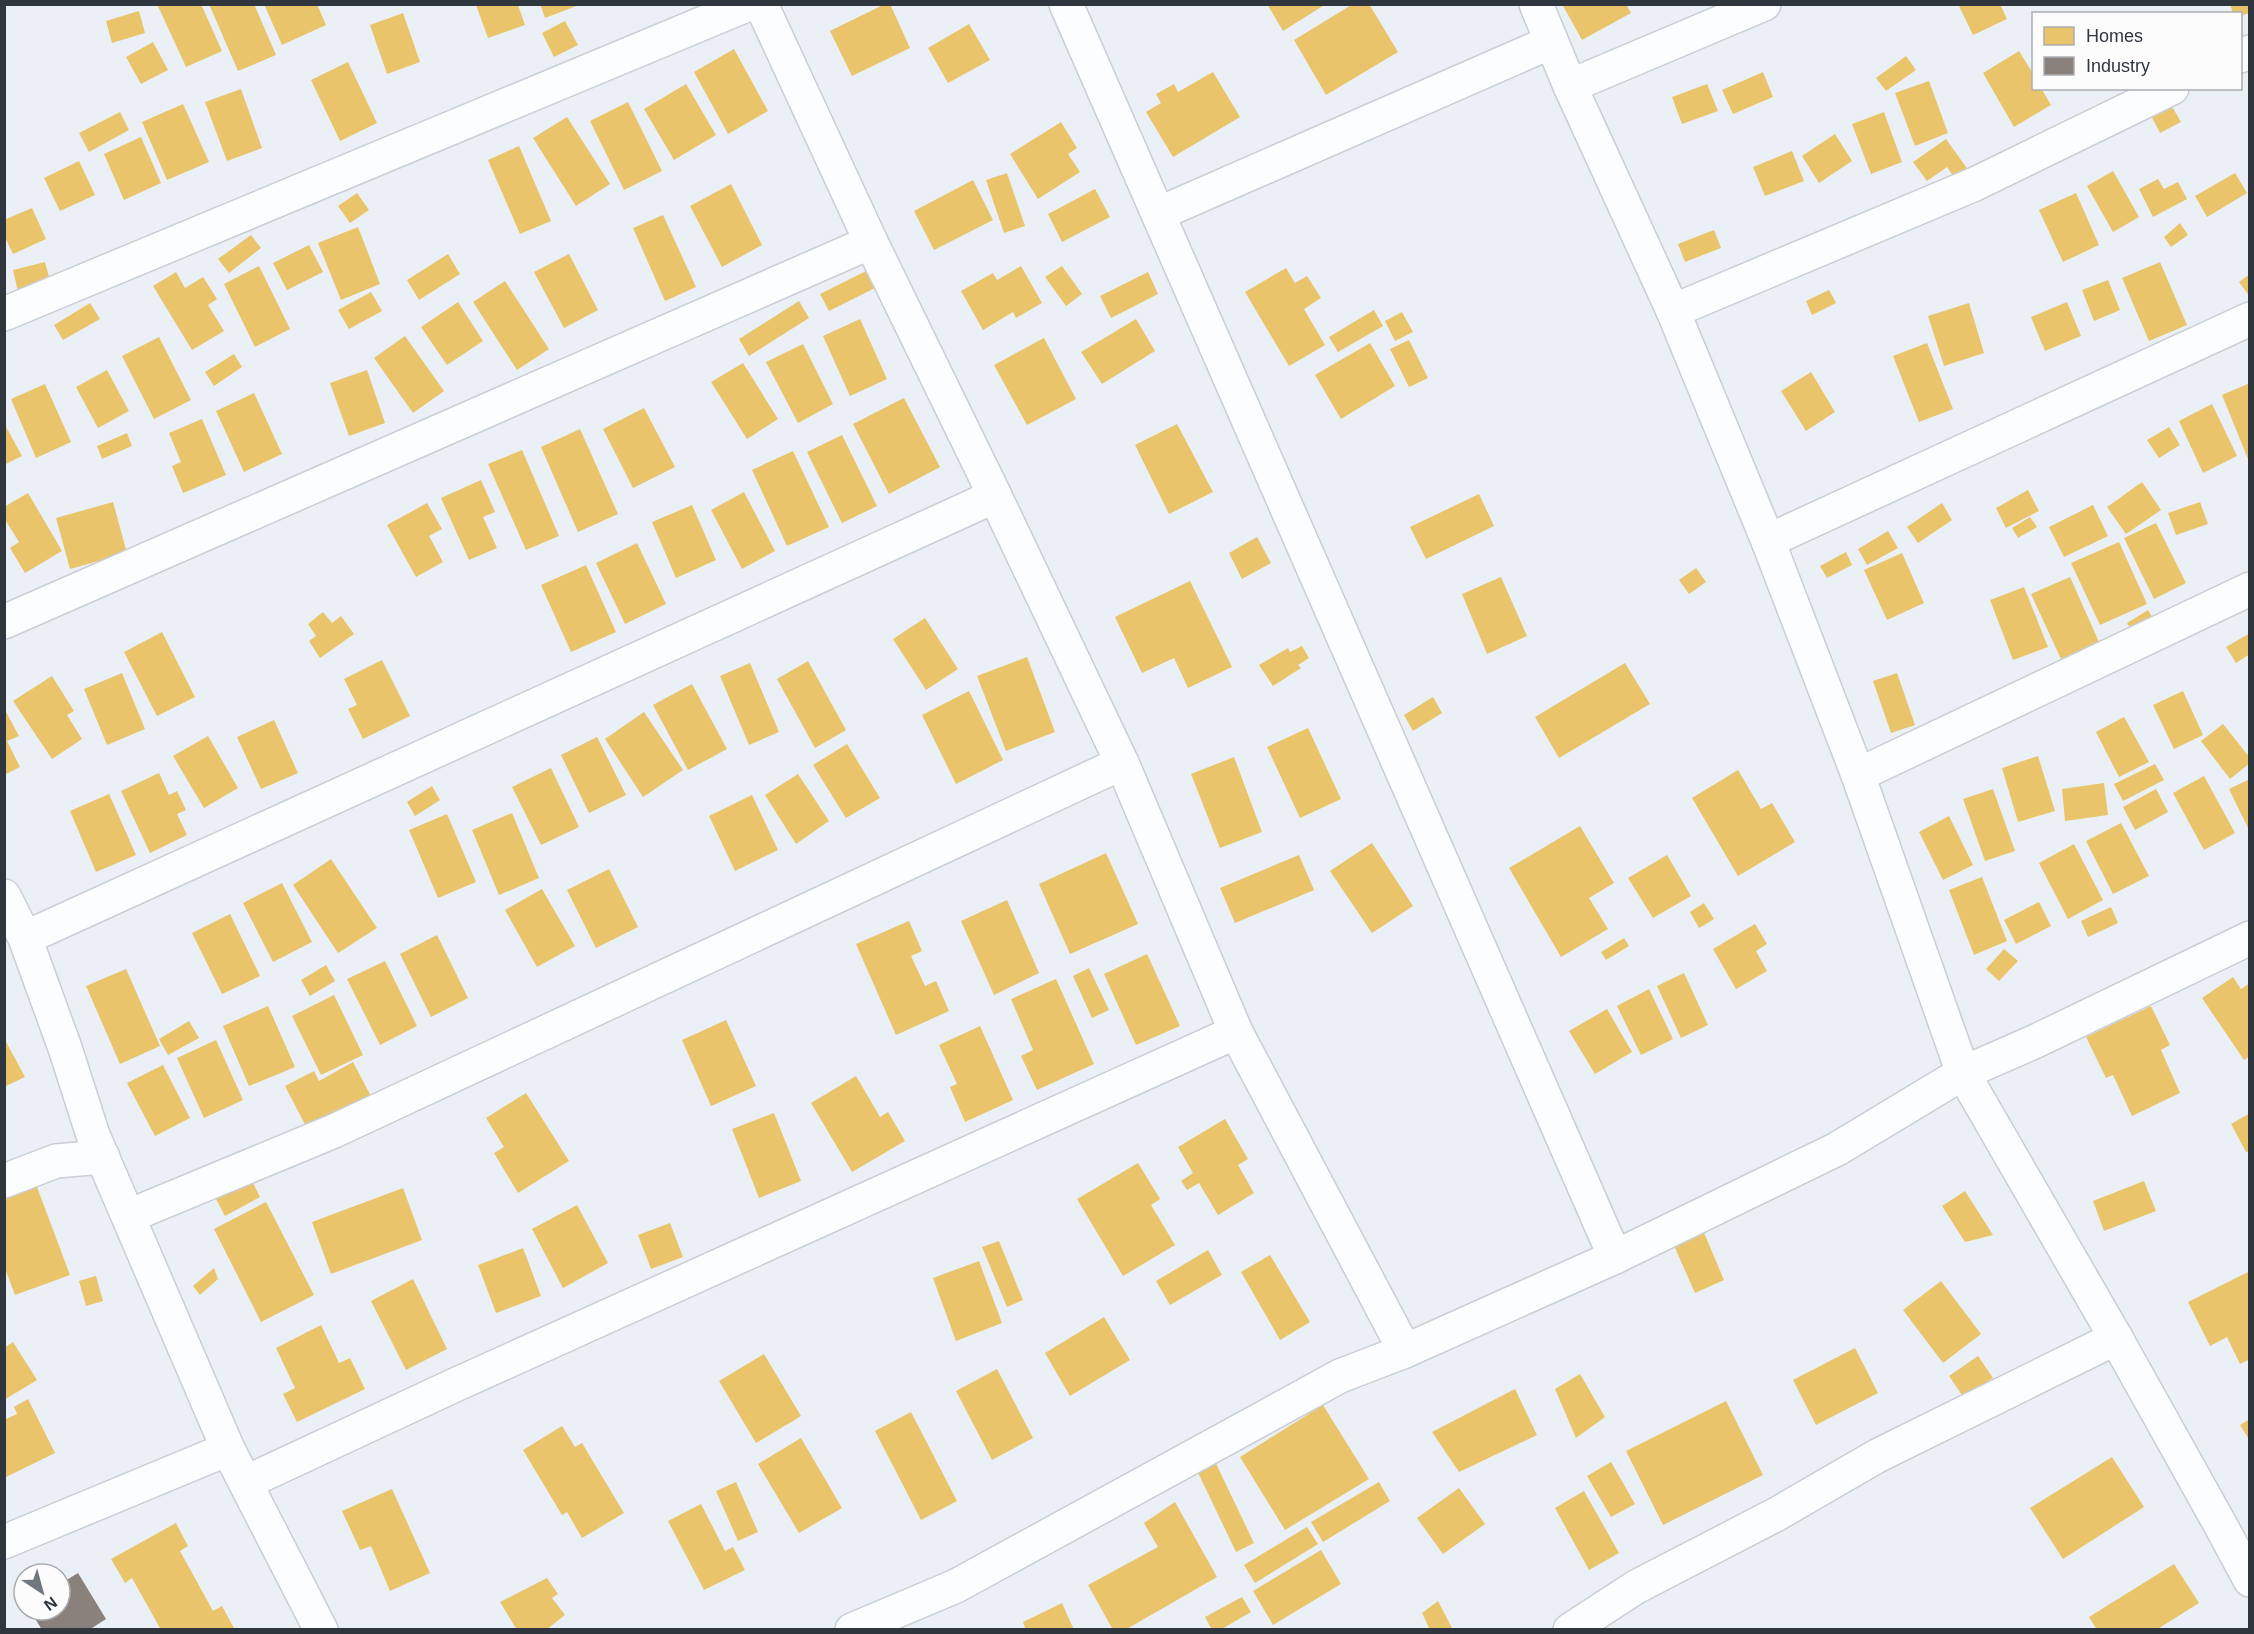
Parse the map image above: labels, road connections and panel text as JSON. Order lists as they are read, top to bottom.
{
  "legend": ["Homes", "Industry"],
  "north": "bottom right"
}
